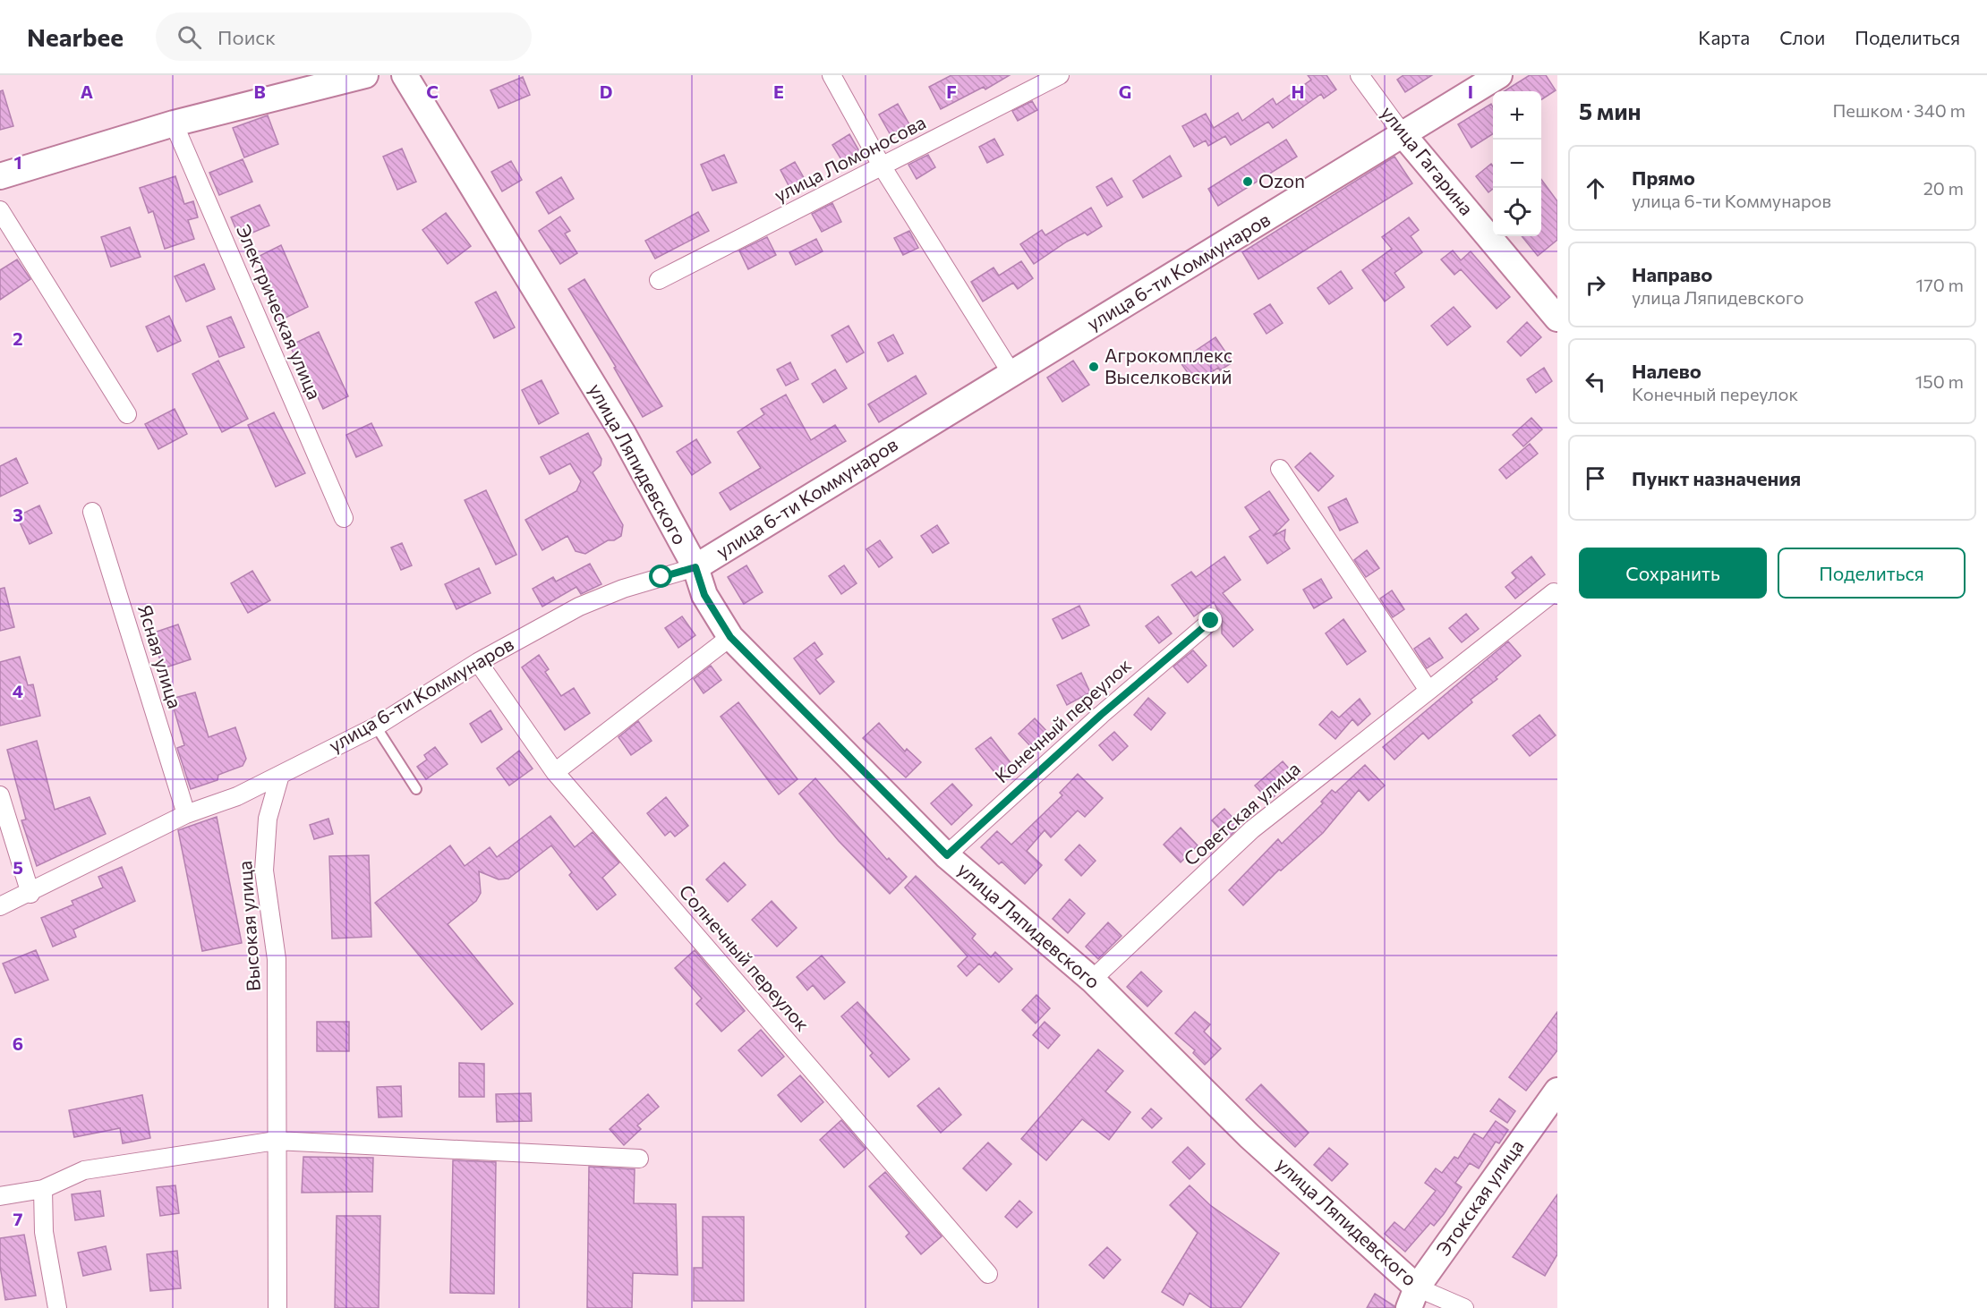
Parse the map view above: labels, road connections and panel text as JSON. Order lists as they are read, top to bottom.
{
  "streets": {
    "main road": [
      "улица Гагарина",
      "улица 6-ти Коммунаров",
      "улица Ляпидевского",
      "Этокская улица"
    ],
    "street": [
      "улица Ломоносова",
      "Электрическая улица",
      "Ясная улица",
      "Конечный переулок",
      "Советская улица",
      "Высокая улица",
      "Солнечный переулок"
    ]
  },
  "crossings": [
    ["улица Гагарина", "улица 6-ти Коммунаров"],
    ["улица 6-ти Коммунаров", "улица Ляпидевского"],
    ["улица 6-ти Коммунаров", "Ясная улица"],
    ["улица 6-ти Коммунаров", "Высокая улица"],
    ["улица 6-ти Коммунаров", "Солнечный переулок"],
    ["улица Ляпидевского", "Конечный переулок"],
    ["улица Ляпидевского", "Советская улица"],
    ["улица Ляпидевского", "Этокская улица"]
  ],
  "places": ["Ozon", "Агрокомплекс Выселковский"],
  "page": {
    "header": "Nearbee",
    "search": "Поиск",
    "nav": ["Карта", "Слои", "Поделиться"],
    "heading": ["5 мин", "Пешком · 340 m"],
    "map_buttons": ["+", "−"],
    "list": [
      ["Прямо", "улица 6-ти Коммунаров", "20 m"],
      ["Направо", "улица Ляпидевского", "170 m"],
      ["Налево", "Конечный переулок", "150 m"],
      "Пункт назначения"
    ],
    "buttons": ["Сохранить", "Поделиться"]
  },
  "grid": {
    "columns": [
      "A",
      "B",
      "C",
      "D",
      "E",
      "F",
      "G",
      "H",
      "I"
    ],
    "rows": [
      "1",
      "2",
      "3",
      "4",
      "5",
      "6",
      "7"
    ]
  }
}
